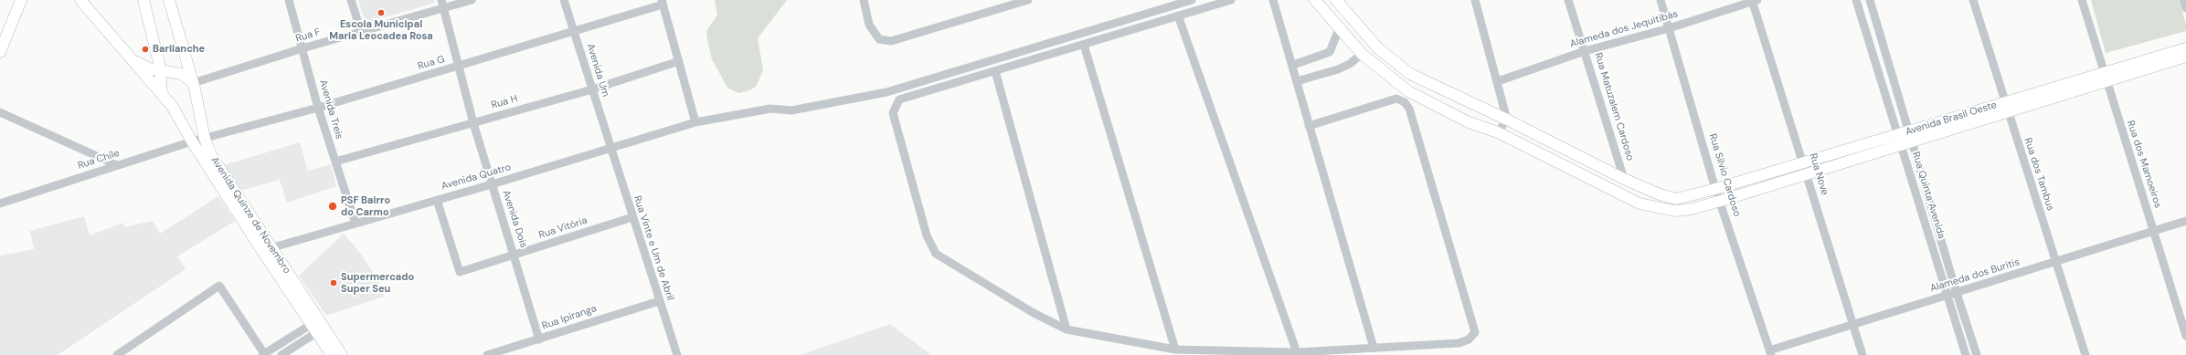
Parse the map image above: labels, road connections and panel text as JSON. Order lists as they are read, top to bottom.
{
  "streets": {
    "street": [
      "Alameda dos Jequitibás",
      "Rua F",
      "Rua G",
      "Avenida Um",
      "Rua H",
      "Rua Matuzalem Cardoso",
      "Avenida Treis",
      "Avenida Brasil Oeste",
      "Rua Chile",
      "Rua dos Mamoeiros",
      "Rua Nove",
      "Rua dos Tambus",
      "Rua Silvio Cardoso",
      "Avenida Quatro",
      "Rua Quinta Avenida",
      "Avenida Quinze de Novembro",
      "Avenida Dois",
      "Rua Vitória",
      "Rua Vinte e Um de Abril",
      "Alameda dos Buritis",
      "Rua Ipiranga"
    ]
  },
  "crossings": [
    ["Alameda dos Jequitibás", "Rua Matuzalem Cardoso"],
    ["Alameda dos Jequitibás", "Rua Nove"],
    ["Alameda dos Jequitibás", "Rua Silvio Cardoso"],
    ["Rua F", "Avenida Treis"],
    ["Rua F", "Avenida Quinze de Novembro"],
    ["Rua F", "Avenida Dois"],
    ["Rua G", "Avenida Um"],
    ["Rua G", "Avenida Treis"],
    ["Rua G", "Rua Chile"],
    ["Rua G", "Avenida Quinze de Novembro"],
    ["Rua G", "Avenida Dois"],
    ["Avenida Um", "Rua H"],
    ["Avenida Um", "Avenida Quatro"],
    ["Avenida Um", "Rua Vinte e Um de Abril"],
    ["Rua H", "Avenida Treis"],
    ["Rua H", "Avenida Dois"],
    ["Rua Matuzalem Cardoso", "Avenida Brasil Oeste"],
    ["Avenida Treis", "Avenida Quatro"],
    ["Avenida Brasil Oeste", "Rua dos Mamoeiros"],
    ["Avenida Brasil Oeste", "Rua Nove"],
    ["Avenida Brasil Oeste", "Rua dos Tambus"],
    ["Avenida Brasil Oeste", "Rua Silvio Cardoso"],
    ["Avenida Brasil Oeste", "Rua Quinta Avenida"],
    ["Rua Chile", "Avenida Quinze de Novembro"],
    ["Rua dos Mamoeiros", "Alameda dos Buritis"],
    ["Rua Nove", "Alameda dos Buritis"],
    ["Rua dos Tambus", "Alameda dos Buritis"],
    ["Rua Silvio Cardoso", "Alameda dos Buritis"],
    ["Avenida Quatro", "Avenida Quinze de Novembro"],
    ["Avenida Quatro", "Avenida Dois"],
    ["Avenida Quatro", "Rua Vitória"],
    ["Avenida Quatro", "Rua Vinte e Um de Abril"],
    ["Rua Quinta Avenida", "Alameda dos Buritis"],
    ["Avenida Dois", "Rua Vitória"],
    ["Avenida Dois", "Rua Ipiranga"],
    ["Rua Vitória", "Rua Vinte e Um de Abril"],
    ["Rua Vinte e Um de Abril", "Rua Ipiranga"]
  ],
  "places": [
    "Escola Municipal Maria Leocadea Rosa",
    "Barilanche",
    "PSF Bairro do Carmo",
    "Supermercado Super Seu"
  ]
}
